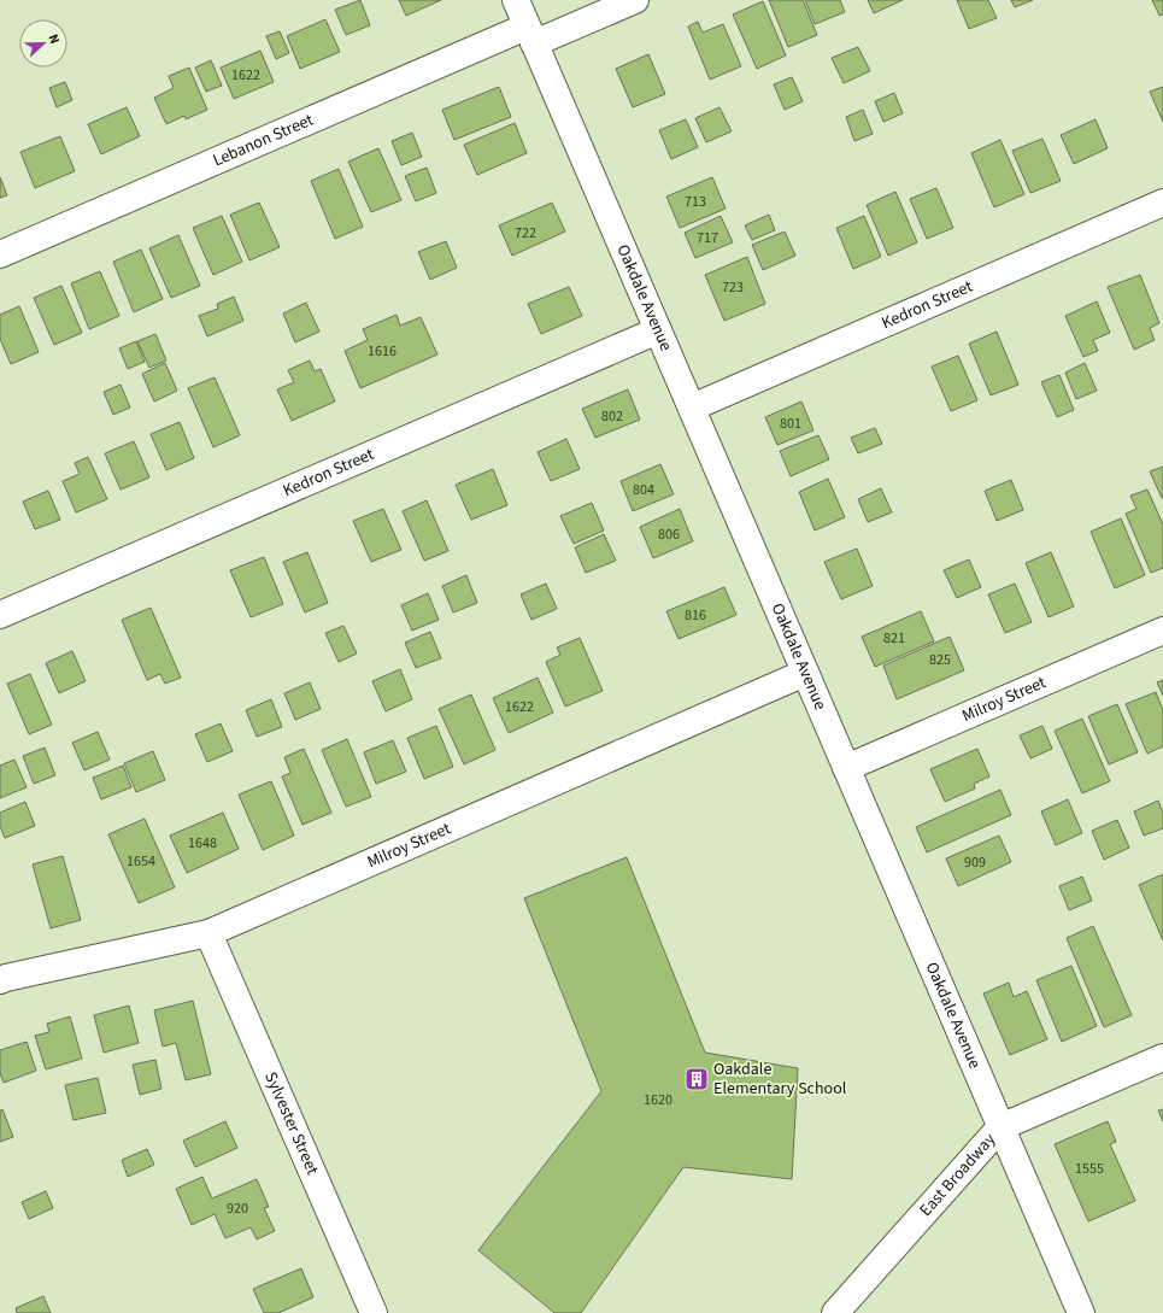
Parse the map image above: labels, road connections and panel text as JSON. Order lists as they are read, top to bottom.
{
  "streets": {
    "street": [
      "Lebanon Street",
      "Oakdale Avenue",
      "Kedron Street",
      "Milroy Street",
      "Sylvester Street",
      "East Broadway"
    ]
  },
  "crossings": [
    ["Lebanon Street", "Oakdale Avenue"],
    ["Oakdale Avenue", "Kedron Street"],
    ["Oakdale Avenue", "Milroy Street"],
    ["Oakdale Avenue", "East Broadway"],
    ["Milroy Street", "Sylvester Street"]
  ],
  "places": {
    "building": ["Oakdale Elementary School"]
  },
  "house_numbers": [
    "1622",
    "713",
    "722",
    "717",
    "723",
    "1616",
    "802",
    "801",
    "804",
    "806",
    "816",
    "821",
    "825",
    "1622",
    "1648",
    "1654",
    "909",
    "1620",
    "1555",
    "920"
  ],
  "north": "right"
}
